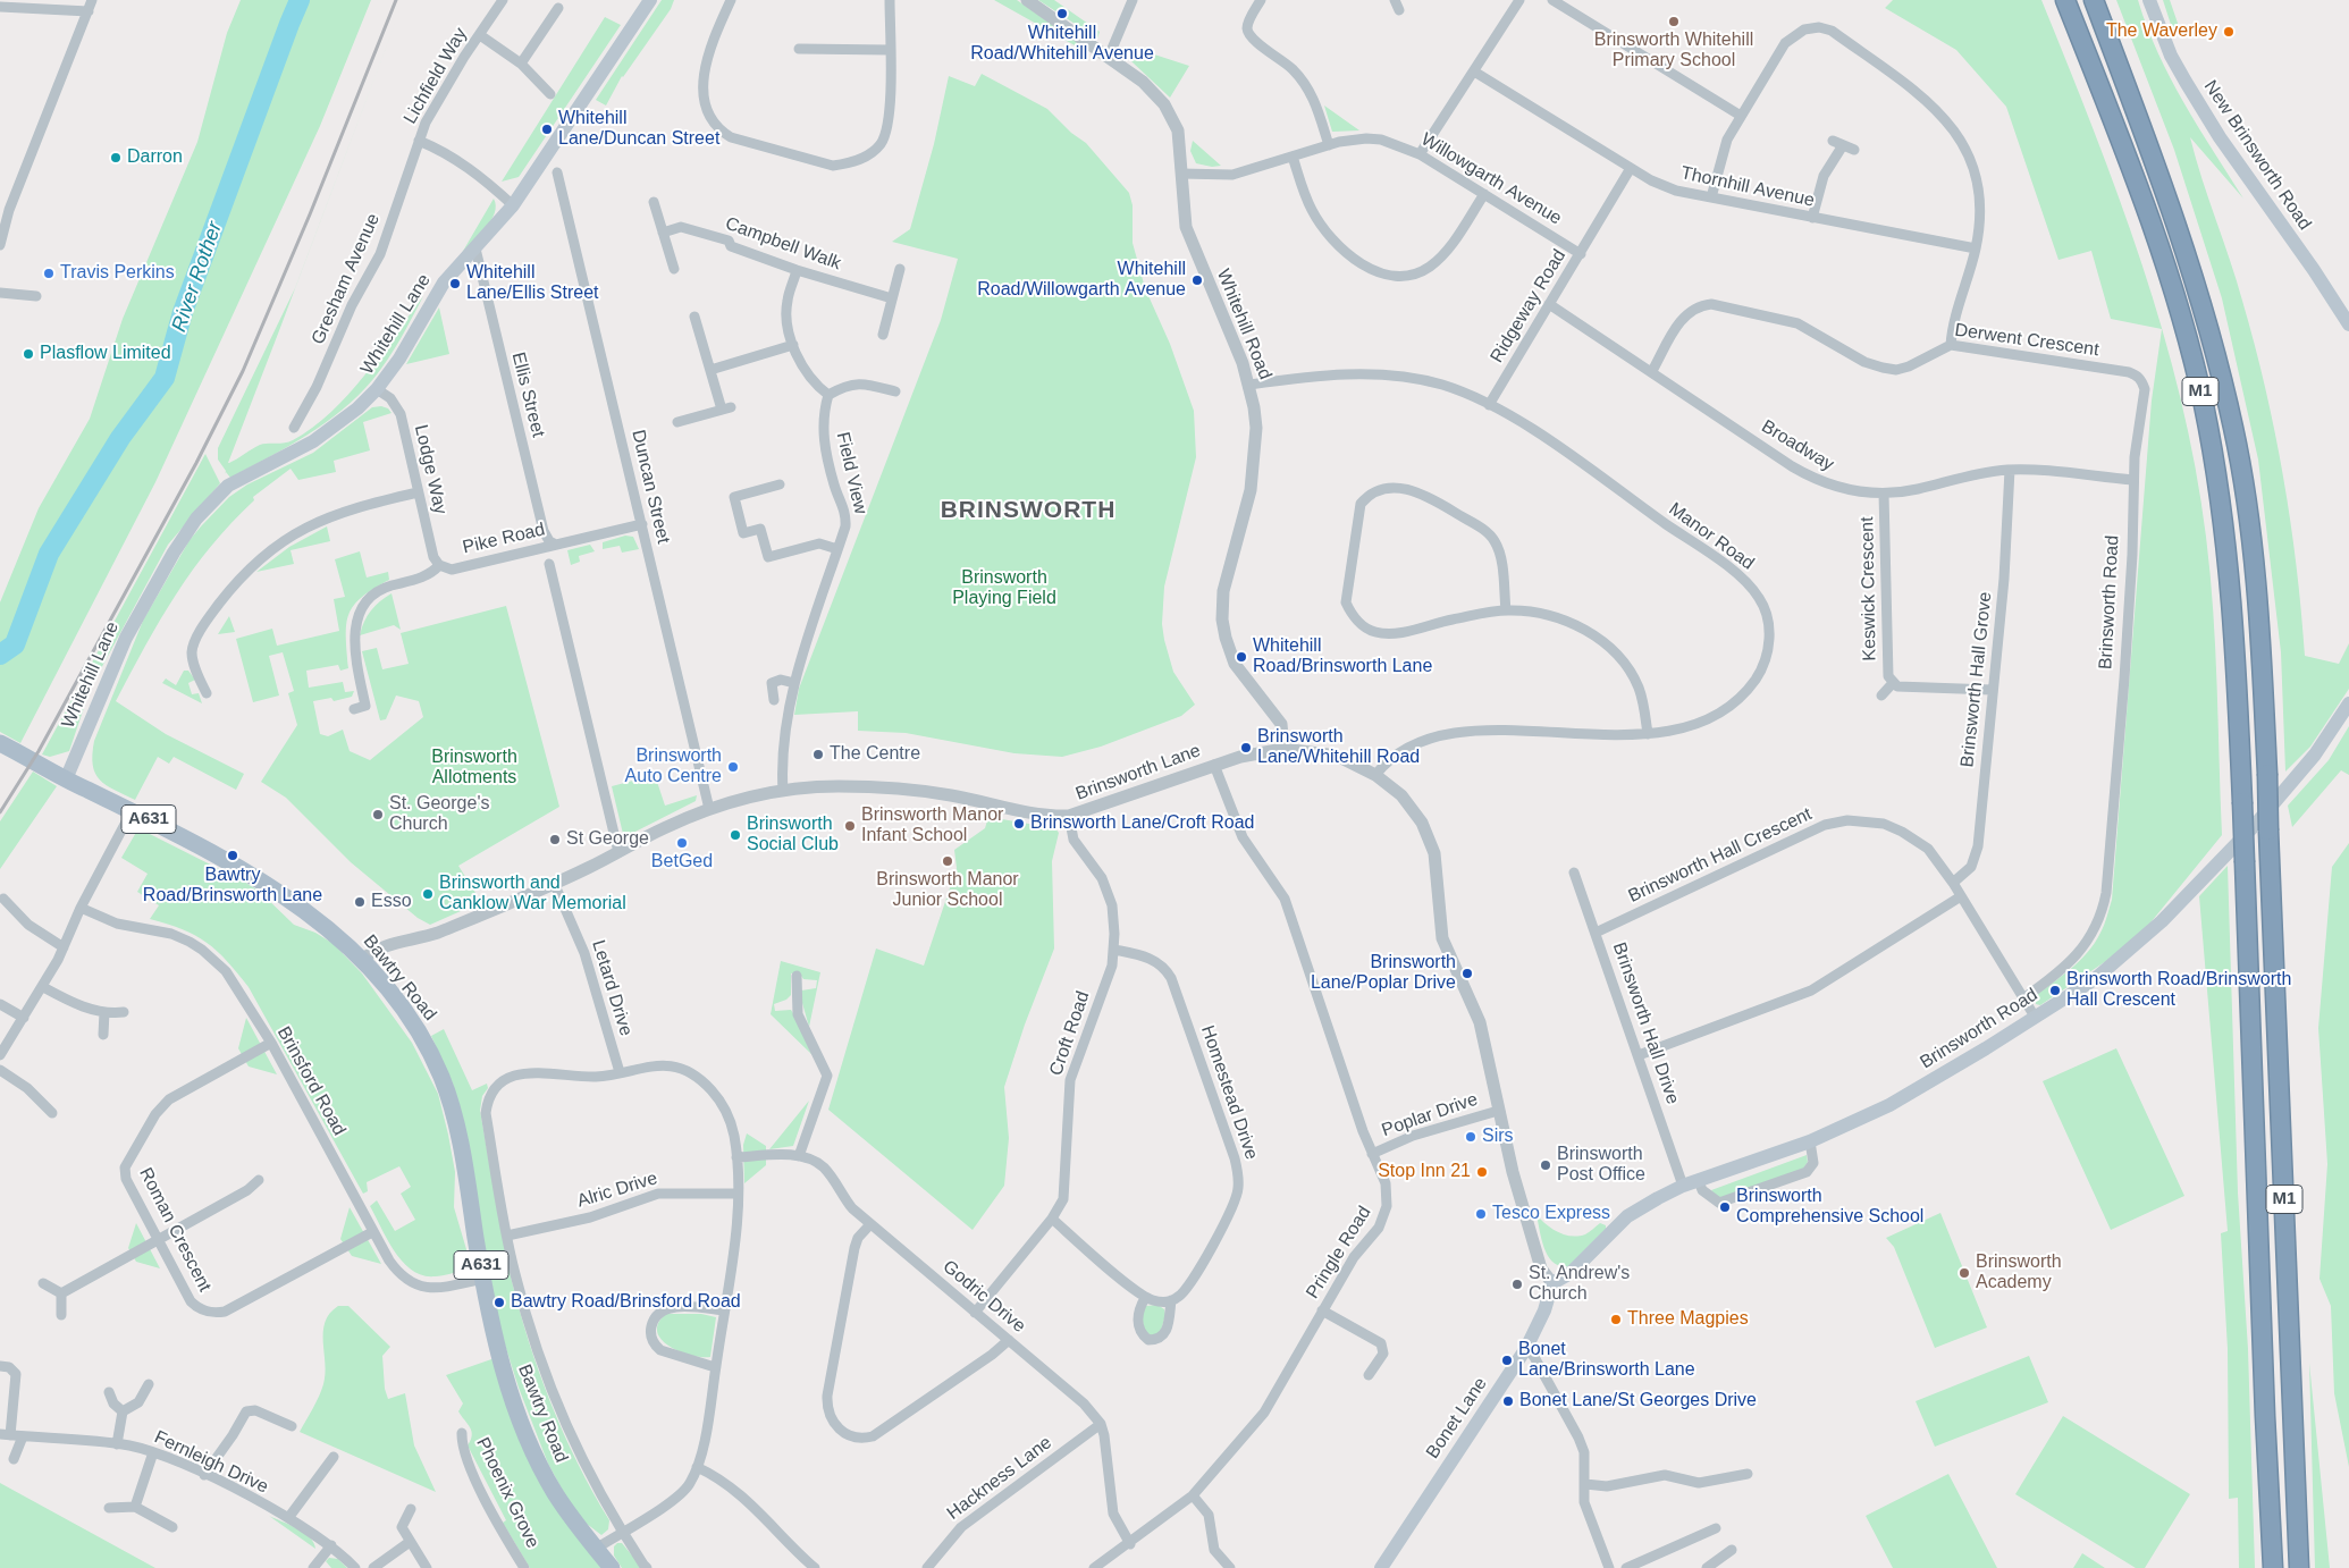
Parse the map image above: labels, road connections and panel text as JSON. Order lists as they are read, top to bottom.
{
  "streets": {
    "highway": ["M1"],
    "main road": [
      "New Brinsworth Road",
      "Whitehill Lane",
      "Brinsworth Road",
      "A631",
      "Bawtry Road",
      "Bonet Lane"
    ],
    "street": [
      "Lichfield Way",
      "Willowgarth Avenue",
      "Thornhill Avenue",
      "Campbell Walk",
      "Gresham Avenue",
      "Ridgeway Road",
      "Whitehill Road",
      "Derwent Crescent",
      "Ellis Street",
      "Broadway",
      "Lodge Way",
      "Field View",
      "Duncan Street",
      "Manor Road",
      "Pike Road",
      "Keswick Crescent",
      "Brinsworth Hall Grove",
      "Brinsworth Lane",
      "Brinsworth Hall Crescent",
      "Letard Drive",
      "Brinsworth Hall Drive",
      "Croft Road",
      "Brinsford Road",
      "Homestead Drive",
      "Poplar Drive",
      "Alric Drive",
      "Roman Crescent",
      "Pringle Road",
      "Godric Drive",
      "Fernleigh Drive",
      "Hackness Lane",
      "Phoenix Grove"
    ]
  },
  "crossings": [
    ["Lichfield Way", "Gresham Avenue"],
    ["Willowgarth Avenue", "Ridgeway Road"],
    ["Willowgarth Avenue", "Whitehill Road"],
    ["Thornhill Avenue", "Ridgeway Road"],
    ["Ridgeway Road", "Broadway"],
    ["Ridgeway Road", "Manor Road"],
    ["Whitehill Lane", "Ellis Street"],
    ["Whitehill Lane", "Lodge Way"],
    ["Whitehill Lane", "Bawtry Road"],
    ["Whitehill Road", "Manor Road"],
    ["Whitehill Road", "Brinsworth Lane"],
    ["Derwent Crescent", "Broadway"],
    ["Derwent Crescent", "Brinsworth Road"],
    ["Ellis Street", "Pike Road"],
    ["Broadway", "Keswick Crescent"],
    ["Broadway", "Brinsworth Road"],
    ["Broadway", "Brinsworth Hall Grove"],
    ["Lodge Way", "Pike Road"],
    ["Field View", "Brinsworth Lane"],
    ["Duncan Street", "Pike Road"],
    ["Duncan Street", "Brinsworth Lane"],
    ["Manor Road", "Brinsworth Lane"],
    ["Keswick Crescent", "Brinsworth Hall Grove"],
    ["Brinsworth Road", "Brinsworth Lane"],
    ["Brinsworth Road", "Brinsworth Hall Crescent"],
    ["Brinsworth Road", "Brinsworth Hall Drive"],
    ["Brinsworth Road", "Bonet Lane"],
    ["Brinsworth Hall Grove", "Brinsworth Hall Crescent"],
    ["Brinsworth Lane", "Bawtry Road"],
    ["Brinsworth Lane", "Letard Drive"],
    ["Brinsworth Lane", "Croft Road"],
    ["Brinsworth Lane", "Poplar Drive"],
    ["Brinsworth Lane", "Pringle Road"],
    ["Brinsworth Lane", "Bonet Lane"],
    ["Brinsworth Hall Crescent", "Brinsworth Hall Drive"],
    ["Bawtry Road", "Letard Drive"],
    ["Bawtry Road", "Brinsford Road"],
    ["Bawtry Road", "Alric Drive"],
    ["Croft Road", "Homestead Drive"],
    ["Croft Road", "Godric Drive"],
    ["Brinsford Road", "Roman Crescent"],
    ["Poplar Drive", "Pringle Road"],
    ["Pringle Road", "Godric Drive"],
    ["Godric Drive", "Hackness Lane"]
  ],
  "districts": ["BRINSWORTH"],
  "water": ["River Rother"],
  "parks": ["Brinsworth Playing Field", "Brinsworth Allotments"],
  "places": [
    "Whitehill Road/Whitehill Avenue",
    "Brinsworth Whitehill Primary School",
    "The Waverley",
    "Whitehill Lane/Duncan Street",
    "Darron",
    "Travis Perkins",
    "Whitehill Road/Willowgarth Avenue",
    "Whitehill Lane/Ellis Street",
    "Plasflow Limited",
    "Whitehill Road/Brinsworth Lane",
    "Brinsworth Lane/Whitehill Road",
    "The Centre",
    "Brinsworth Auto Centre",
    "St. George's Church",
    "Brinsworth Lane/Croft Road",
    "Brinsworth Manor Infant School",
    "Brinsworth Social Club",
    "St George",
    "BetGed",
    "Bawtry Road/Brinsworth Lane",
    "Brinsworth Manor Junior School",
    "Brinsworth and Canklow War Memorial",
    "Esso",
    "Brinsworth Lane/Poplar Drive",
    "Brinsworth Road/Brinsworth Hall Crescent",
    "Sirs",
    "Brinsworth Post Office",
    "Stop Inn 21",
    "Brinsworth Comprehensive School",
    "Tesco Express",
    "Brinsworth Academy",
    "St. Andrew's Church",
    "Bawtry Road/Brinsford Road",
    "Three Magpies",
    "Bonet Lane/Brinsworth Lane",
    "Bonet Lane/St Georges Drive"
  ]
}
